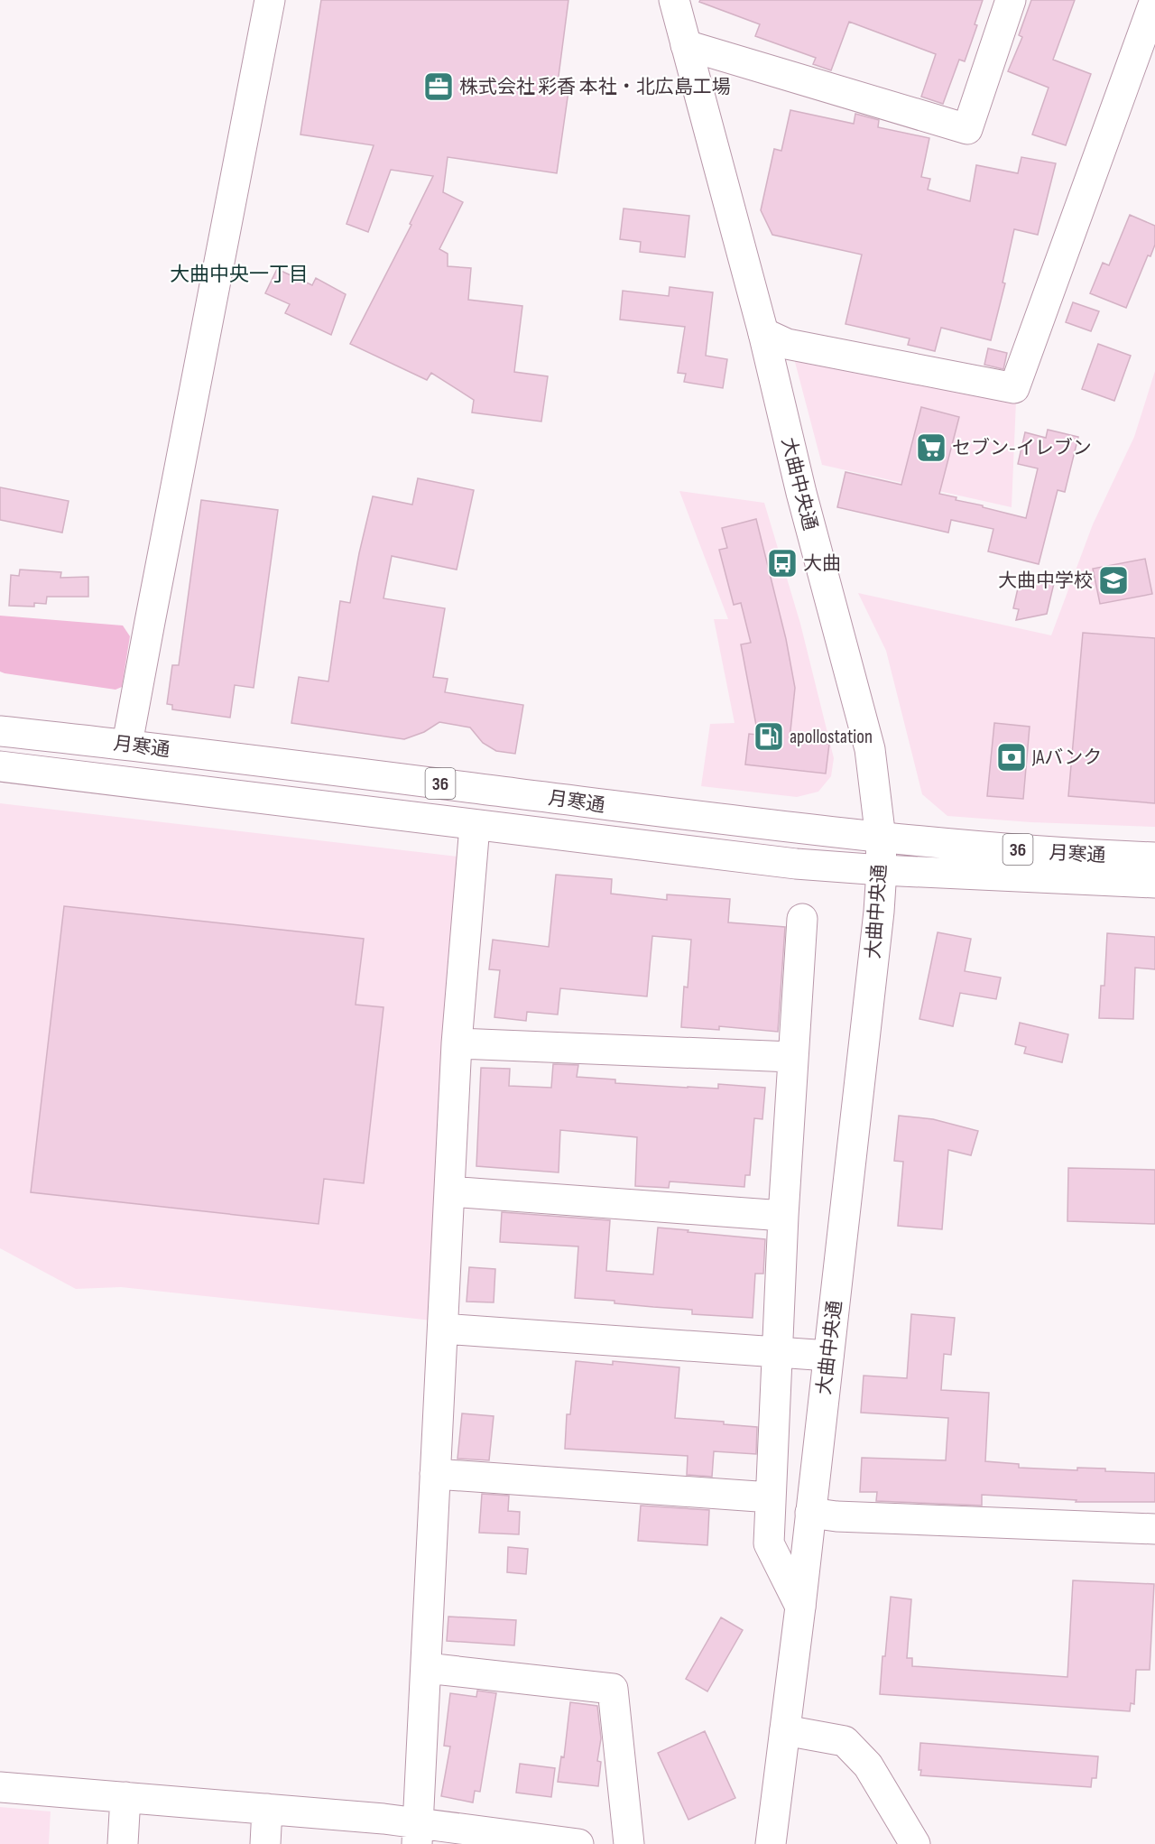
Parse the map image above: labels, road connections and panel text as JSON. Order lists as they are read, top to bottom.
{
  "streets": {
    "main road": ["大曲中央通", "月寒通", "36"]
  },
  "crossings": [
    ["大曲中央通", "月寒通"]
  ],
  "districts": ["大曲中央一丁目"],
  "places": {
    "office": ["株式会社 彩香 本社・北広島工場"],
    "supermarket": ["セブン-イレブン"],
    "bus stop": ["大曲"],
    "school or university": ["大曲中学校"],
    "fuel station": ["apollostation"],
    "bank": ["JAバンク"]
  }
}
